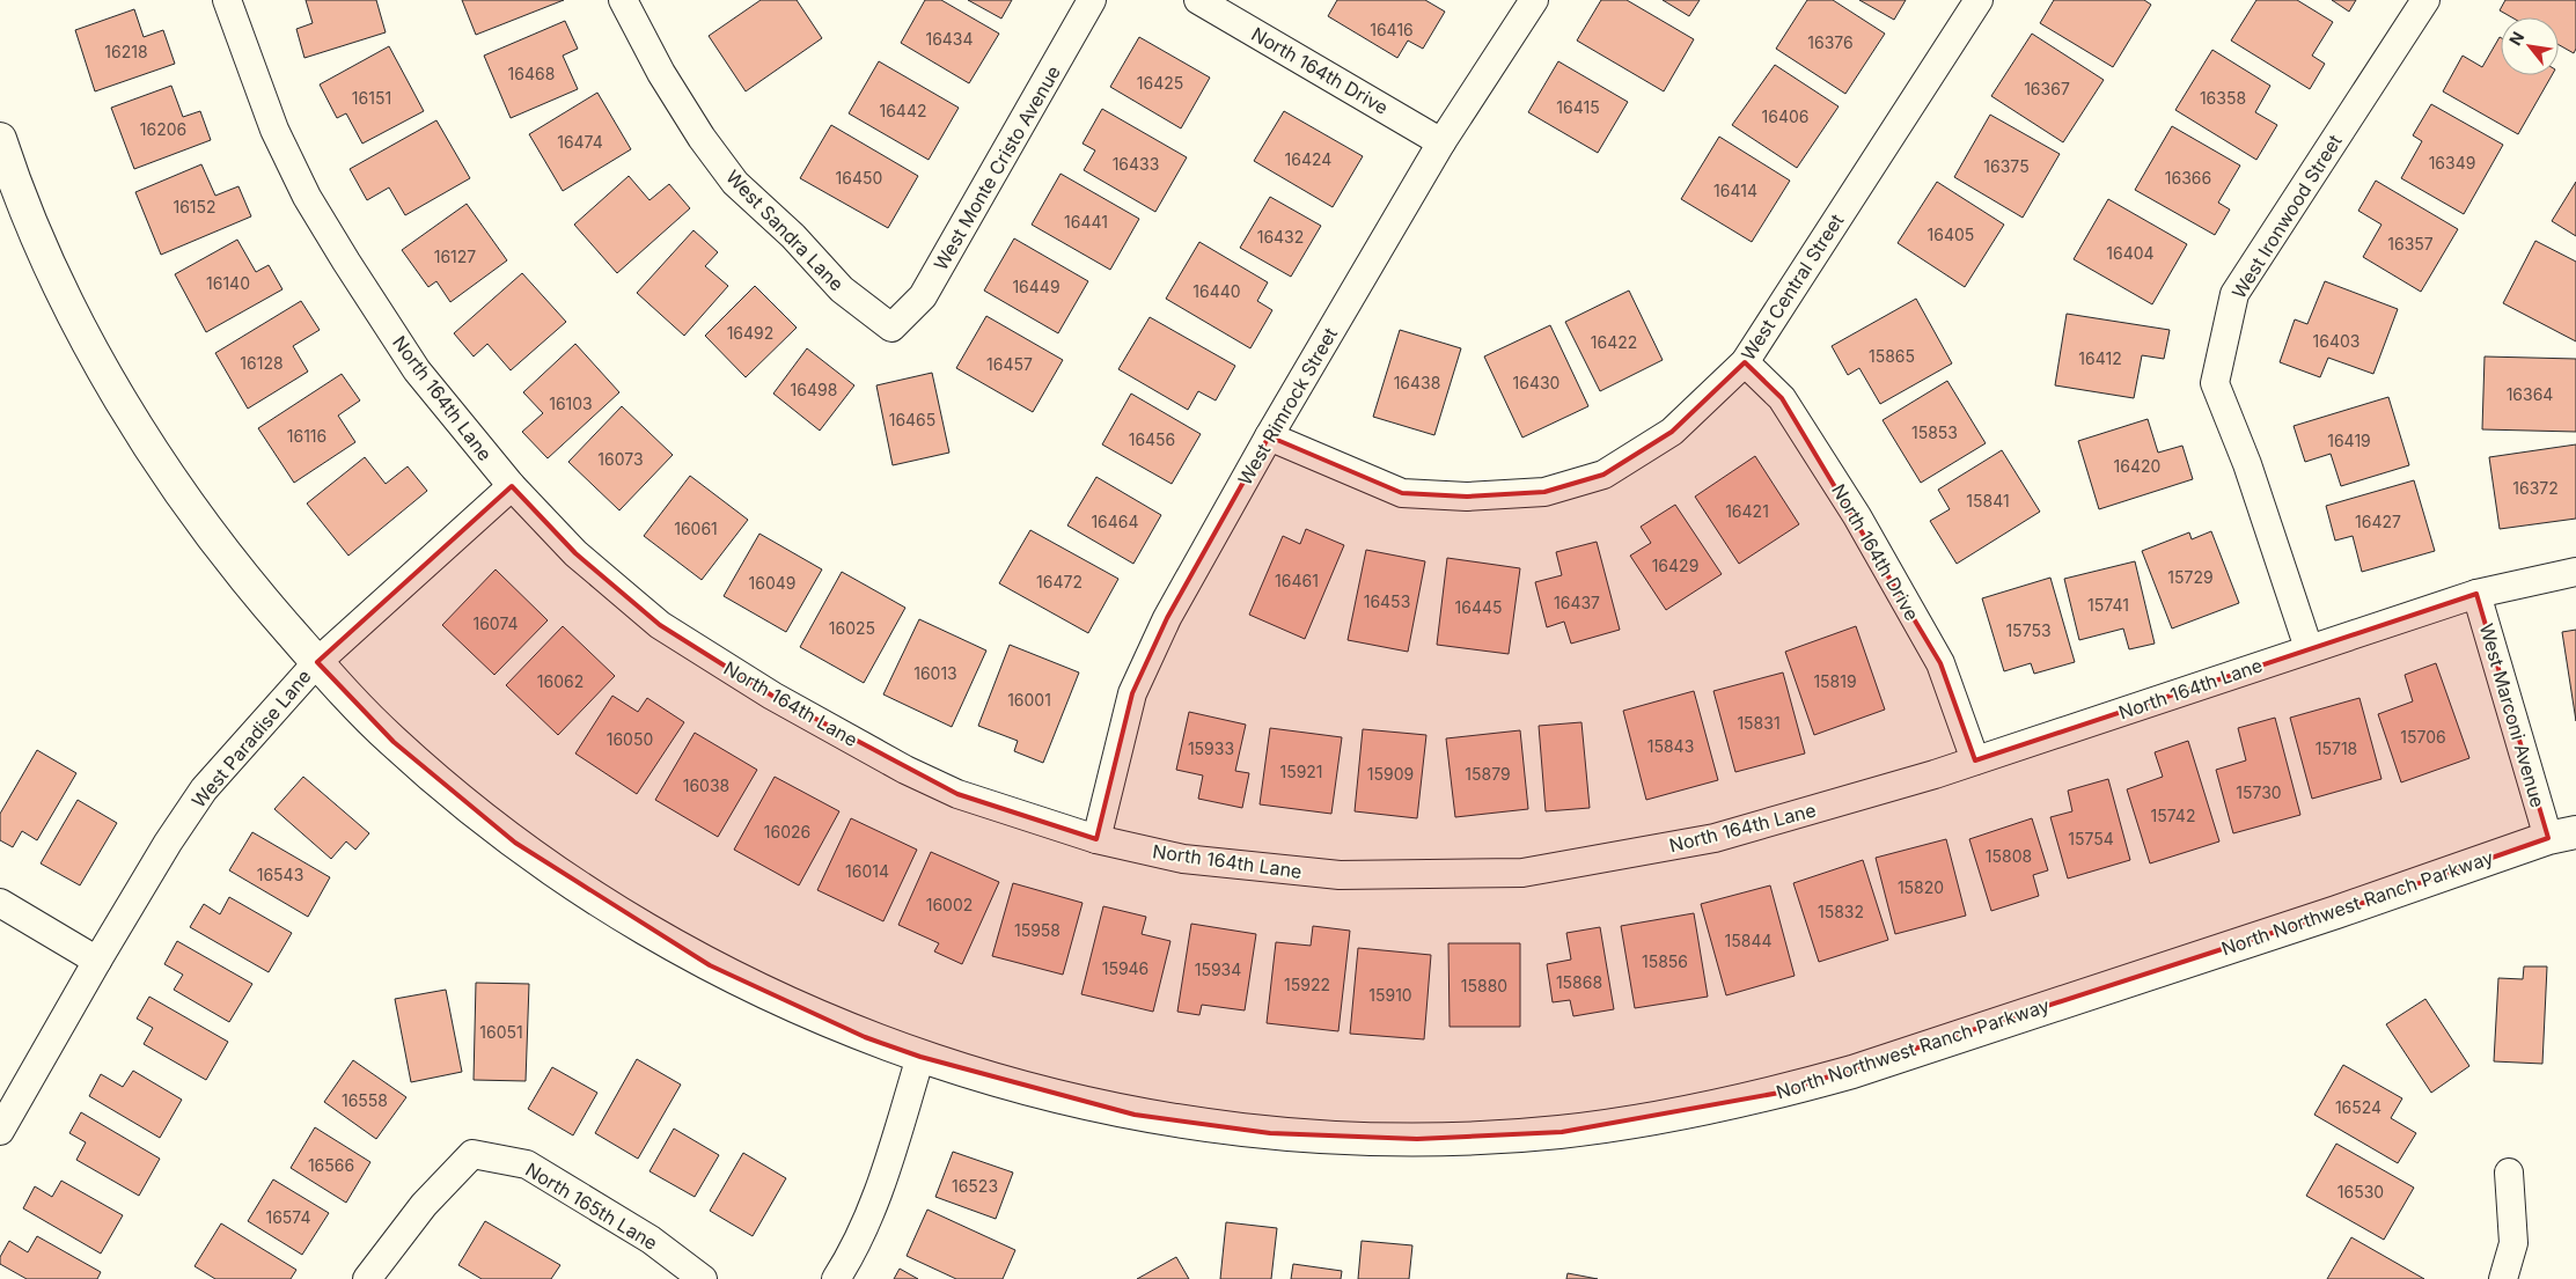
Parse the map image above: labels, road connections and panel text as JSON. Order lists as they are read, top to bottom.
{
  "streets": {
    "main road": ["North Northwest Ranch Parkway"],
    "street": [
      "North 164th Drive",
      "West Monte Cristo Avenue",
      "West Ironwood Street",
      "West Sandra Lane",
      "West Central Street",
      "North 164th Lane",
      "West Rimrock Street",
      "West Marconi Avenue",
      "West Paradise Lane",
      "North 165th Lane"
    ]
  },
  "crossings": [
    ["North 164th Drive", "West Central Street"],
    ["North 164th Drive", "North 164th Lane"],
    ["North 164th Drive", "West Rimrock Street"],
    ["West Monte Cristo Avenue", "West Sandra Lane"],
    ["West Ironwood Street", "North 164th Lane"],
    ["West Central Street", "West Rimrock Street"],
    ["North 164th Lane", "West Rimrock Street"],
    ["North 164th Lane", "West Marconi Avenue"],
    ["North 164th Lane", "West Paradise Lane"],
    ["West Marconi Avenue", "North Northwest Ranch Parkway"],
    ["West Paradise Lane", "North Northwest Ranch Parkway"]
  ],
  "house_numbers": [
    "16416",
    "16434",
    "16376",
    "16218",
    "16468",
    "16425",
    "16367",
    "16151",
    "16358",
    "16415",
    "16442",
    "16406",
    "16206",
    "16474",
    "16424",
    "16349",
    "16433",
    "16375",
    "16450",
    "16366",
    "16414",
    "16152",
    "16441",
    "16405",
    "16432",
    "16357",
    "16404",
    "16127",
    "16140",
    "16449",
    "16440",
    "16492",
    "16403",
    "16422",
    "15865",
    "16412",
    "16128",
    "16457",
    "16438",
    "16430",
    "16498",
    "16364",
    "16103",
    "16465",
    "15853",
    "16116",
    "16456",
    "16419",
    "16073",
    "16420",
    "16372",
    "15841",
    "16421",
    "16464",
    "16427",
    "16061",
    "16429",
    "15729",
    "16461",
    "16472",
    "16049",
    "16453",
    "16437",
    "15741",
    "16445",
    "16074",
    "16025",
    "15753",
    "16013",
    "16062",
    "15819",
    "16001",
    "15831",
    "15706",
    "16050",
    "15843",
    "15933",
    "15718",
    "15921",
    "15909",
    "15879",
    "16038",
    "15730",
    "15742",
    "16026",
    "15754",
    "15808",
    "16014",
    "16543",
    "15820",
    "16002",
    "15832",
    "15958",
    "15844",
    "15856",
    "15946",
    "15934",
    "15868",
    "15922",
    "15880",
    "15910",
    "16051",
    "16558",
    "16524",
    "16566",
    "16523",
    "16530",
    "16574"
  ],
  "north": "top left"
}
